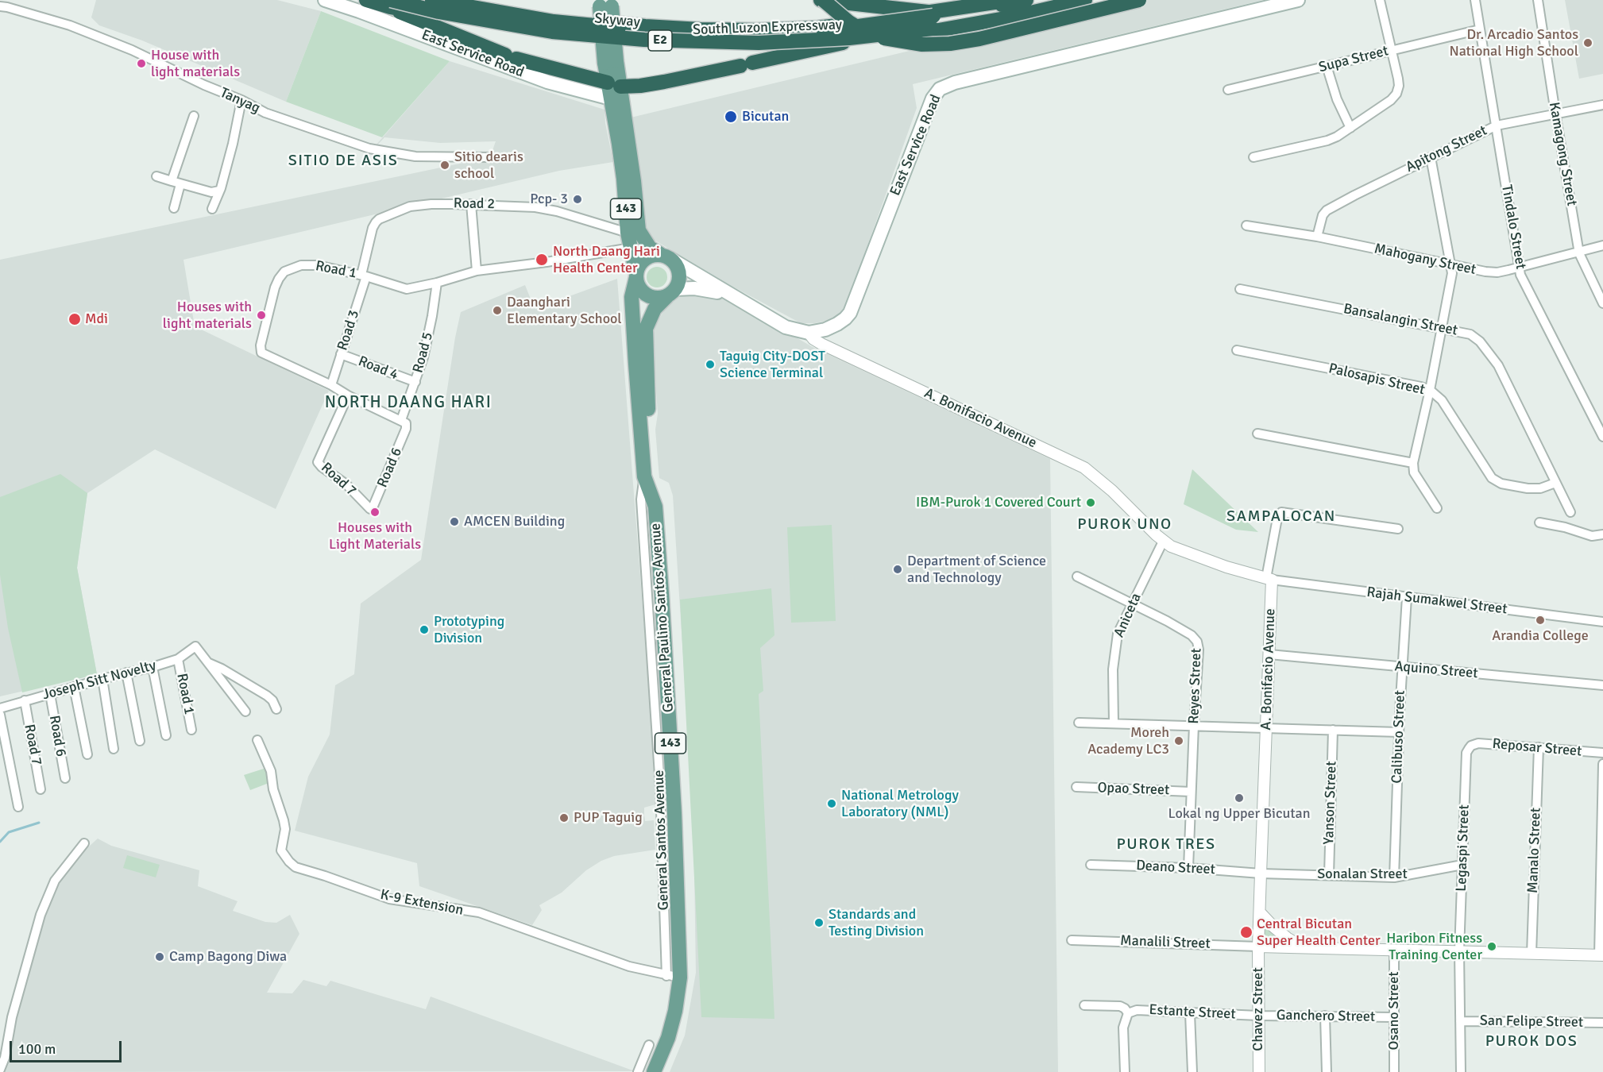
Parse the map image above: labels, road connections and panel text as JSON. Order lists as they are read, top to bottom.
{
  "streets": {
    "highway": ["Skyway", "South Luzon Expressway", "E2"],
    "main road": ["East Service Road", "143", "General Paulino Santos Avenue"],
    "street": [
      "Supa Street",
      "Tanyag",
      "Apitong Street",
      "Kamagong Street",
      "Road 2",
      "Tindalo Street",
      "Mahogany Street",
      "Road 1",
      "Bansalangin Street",
      "Road 3",
      "Road 5",
      "Road 4",
      "Palosapis Street",
      "A. Bonifacio Avenue",
      "Road 6",
      "Road 7",
      "Rajah Sumakwel Street",
      "Aniceta",
      "Aquino Street",
      "Joseph Sitt Novelty",
      "Reyes Street",
      "Calibuso Street",
      "Reposar Street",
      "Opao Street",
      "Yanson Street",
      "Legaspi Street",
      "Manalo Street",
      "Deano Street",
      "Sonalan Street",
      "K-9 Extension",
      "Manalili Street",
      "Chavez Street",
      "Osano Street",
      "Estante Street",
      "Ganchero Street",
      "San Felipe Street"
    ]
  },
  "crossings": [
    ["Skyway", "South Luzon Expressway"],
    ["East Service Road", "143"],
    ["East Service Road", "A. Bonifacio Avenue"],
    ["East Service Road", "General Paulino Santos Avenue"],
    ["Supa Street", "Tindalo Street"],
    ["Apitong Street", "Kamagong Street"],
    ["Apitong Street", "Tindalo Street"],
    ["Apitong Street", "Mahogany Street"],
    ["Kamagong Street", "Mahogany Street"],
    ["Road 2", "Road 1"],
    ["Road 2", "Road 3"],
    ["Road 2", "General Paulino Santos Avenue"],
    ["143", "General Paulino Santos Avenue"],
    ["Tindalo Street", "Mahogany Street"],
    ["Road 1", "Road 3"],
    ["Road 1", "Road 5"],
    ["Road 1", "Road 6"],
    ["Road 1", "Road 7"],
    ["Road 1", "General Paulino Santos Avenue"],
    ["Road 1", "Joseph Sitt Novelty"],
    ["Bansalangin Street", "Palosapis Street"],
    ["Road 3", "Road 4"],
    ["Road 5", "Road 4"],
    ["Road 5", "Road 6"],
    ["A. Bonifacio Avenue", "Rajah Sumakwel Street"],
    ["A. Bonifacio Avenue", "Aniceta"],
    ["A. Bonifacio Avenue", "Aquino Street"],
    ["A. Bonifacio Avenue", "Deano Street"],
    ["A. Bonifacio Avenue", "Sonalan Street"],
    ["A. Bonifacio Avenue", "Manalili Street"],
    ["A. Bonifacio Avenue", "Chavez Street"],
    ["Road 6", "Road 7"],
    ["Road 6", "Joseph Sitt Novelty"],
    ["Road 7", "Joseph Sitt Novelty"],
    ["Rajah Sumakwel Street", "Calibuso Street"],
    ["Aniceta", "Reyes Street"],
    ["General Paulino Santos Avenue", "K-9 Extension"],
    ["Aquino Street", "Calibuso Street"],
    ["Reyes Street", "Opao Street"],
    ["Reyes Street", "Deano Street"],
    ["Calibuso Street", "Sonalan Street"],
    ["Reposar Street", "Legaspi Street"],
    ["Reposar Street", "Manalo Street"],
    ["Yanson Street", "Sonalan Street"],
    ["Legaspi Street", "Sonalan Street"],
    ["Legaspi Street", "San Felipe Street"],
    ["Deano Street", "Sonalan Street"],
    ["Manalili Street", "Chavez Street"],
    ["Chavez Street", "Estante Street"],
    ["Chavez Street", "Ganchero Street"],
    ["Osano Street", "Ganchero Street"],
    ["Estante Street", "Ganchero Street"]
  ],
  "districts": [
    "SITIO DE ASIS",
    "NORTH DAANG HARI",
    "SAMPALOCAN",
    "PUROK UNO",
    "PUROK TRES",
    "PUROK DOS"
  ],
  "places": [
    "Dr. Arcadio Santos National High School",
    "House with light materials",
    "Bicutan",
    "Sitio dearis school",
    "Pcp- 3",
    "North Daang Hari Health Center",
    "Daanghari Elementary School",
    "Houses with light materials",
    "Mdi",
    "Taguig City-DOST Science Terminal",
    "IBM-Purok 1 Covered Court",
    "Houses with Light Materials",
    "AMCEN Building",
    "Department of Science and Technology",
    "Arandia College",
    "Prototyping Division",
    "Moreh Academy LC3",
    "Lokal ng Upper Bicutan",
    "National Metrology Laboratory (NML)",
    "PUP Taguig",
    "Standards and Testing Division",
    "Central Bicutan Super Health Center",
    "Haribon Fitness Training Center",
    "Camp Bagong Diwa"
  ],
  "scale_bar": "100 m"
}
